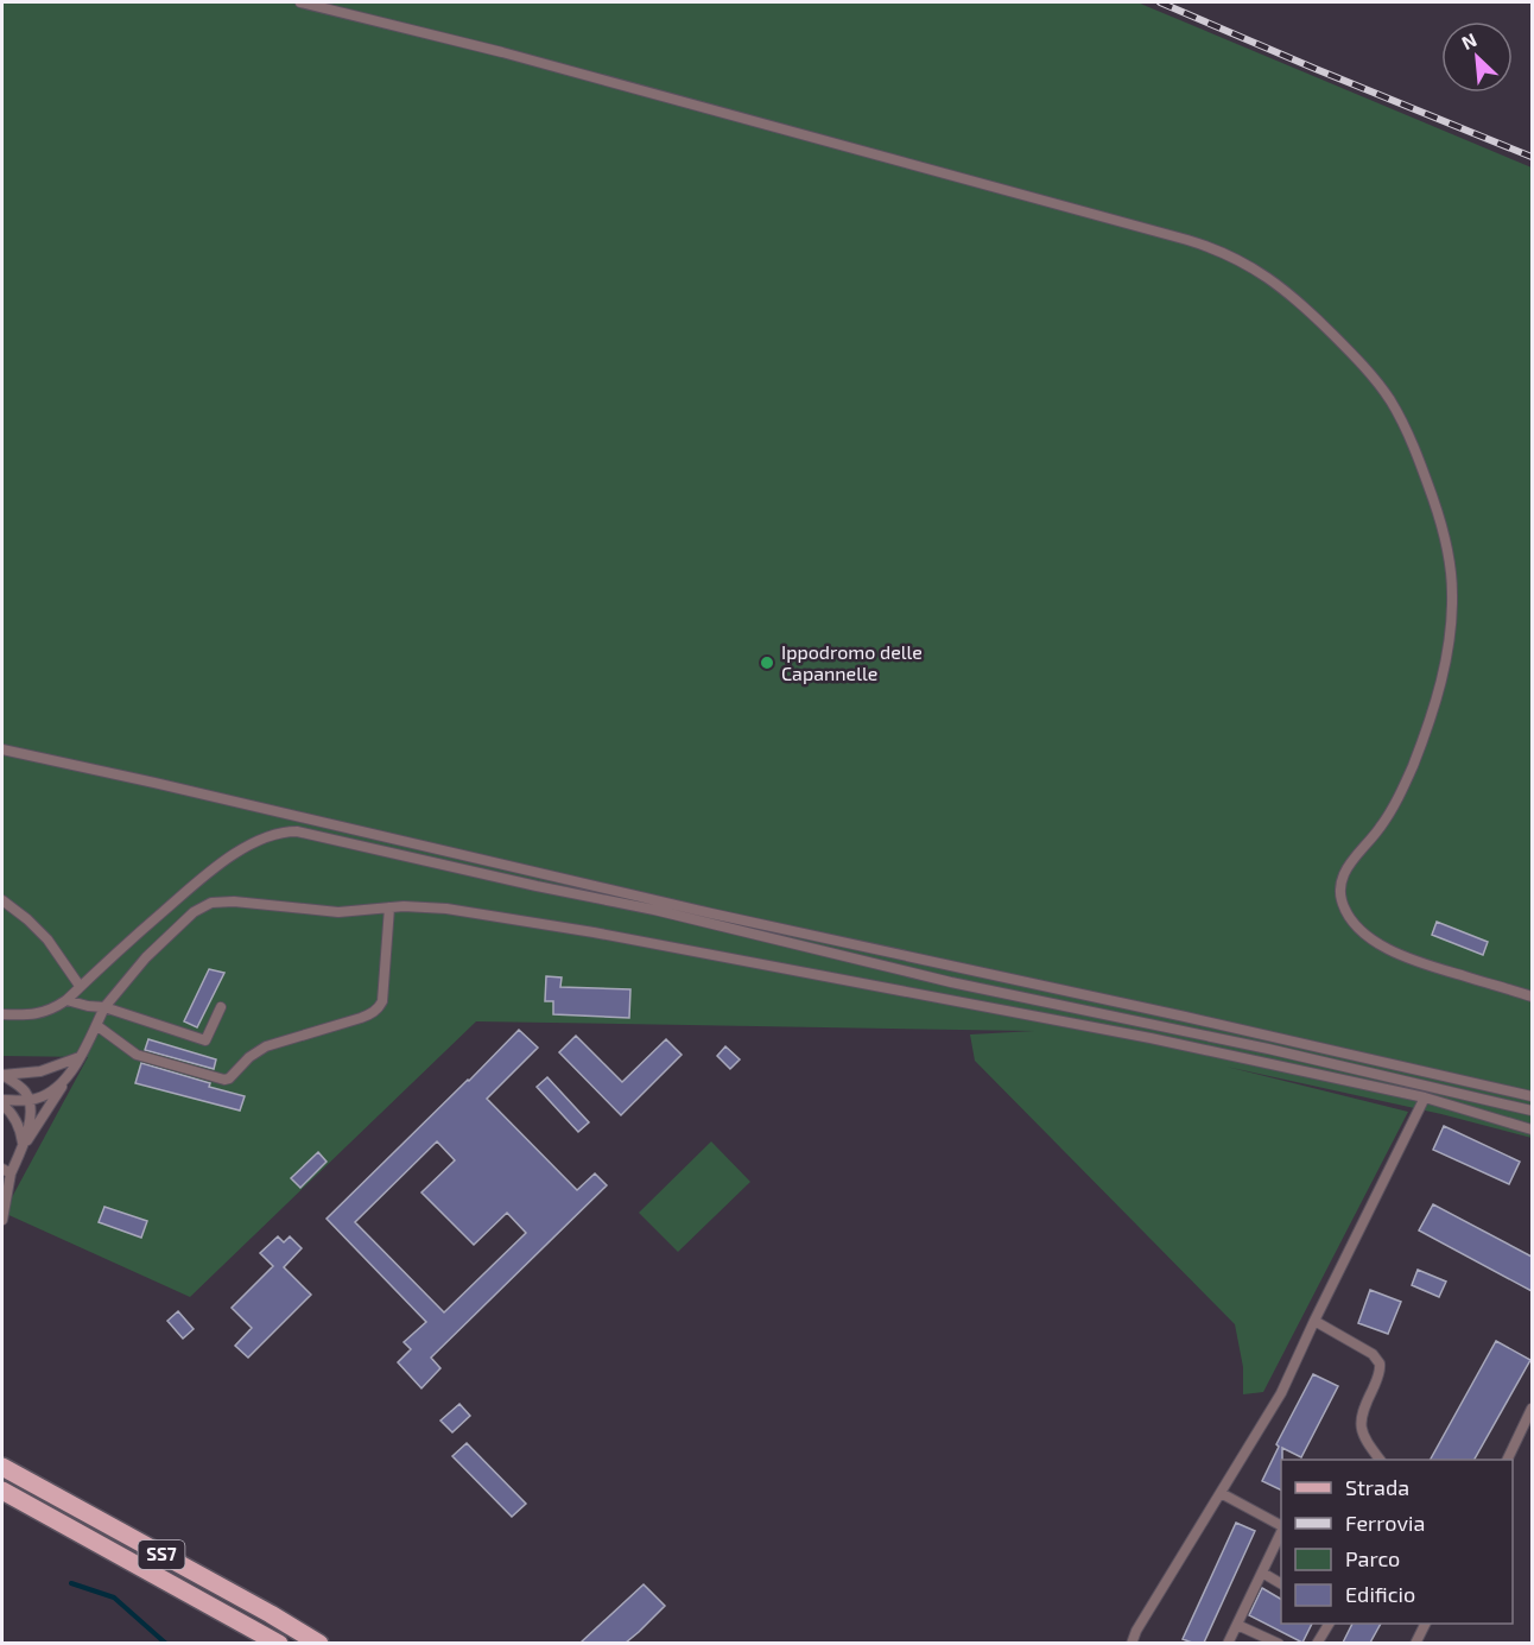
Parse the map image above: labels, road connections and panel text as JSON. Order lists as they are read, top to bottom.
{
  "streets": {
    "main road": ["SS7"]
  },
  "places": ["Ippodromo delle Capannelle"],
  "legend": [
    "Strada",
    "Ferrovia",
    "Parco",
    "Edificio"
  ],
  "north": "top left"
}
